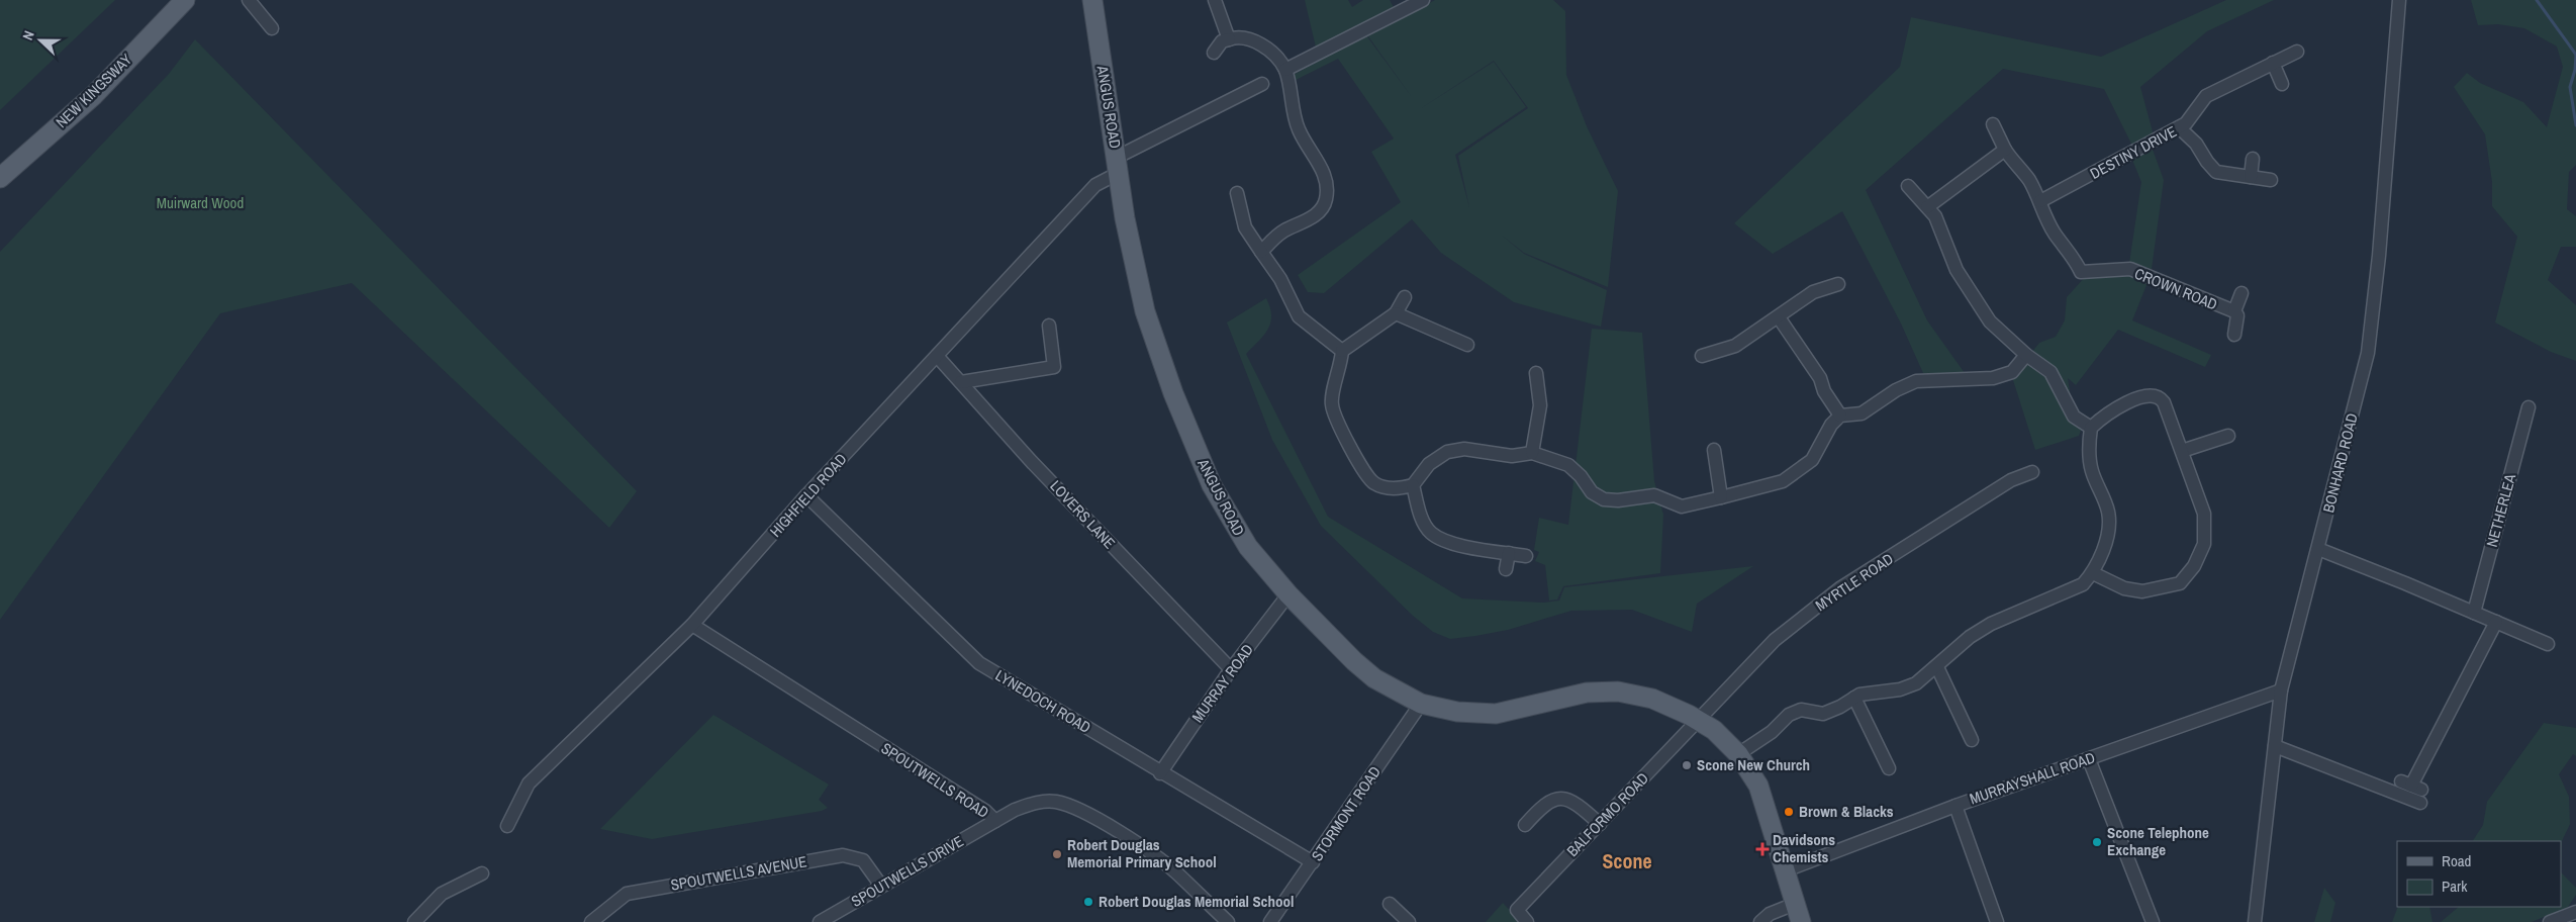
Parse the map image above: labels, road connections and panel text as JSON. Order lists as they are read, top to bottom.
{
  "streets": {
    "main road": ["NEW KINGSWAY", "ANGUS ROAD"],
    "street": [
      "DESTINY DRIVE",
      "CROWN ROAD",
      "BONHARD ROAD",
      "HIGHFIELD ROAD",
      "NETHERLEA",
      "LOVERS LANE",
      "MYRTLE ROAD",
      "MURRAY ROAD",
      "LYNEDOCH ROAD",
      "MURRAYSHALL ROAD",
      "SPOUTWELLS ROAD",
      "STORMONT ROAD",
      "BALFORMO ROAD",
      "SPOUTWELLS DRIVE",
      "SPOUTWELLS AVENUE"
    ]
  },
  "crossings": [
    ["ANGUS ROAD", "HIGHFIELD ROAD"],
    ["ANGUS ROAD", "MYRTLE ROAD"],
    ["ANGUS ROAD", "MURRAY ROAD"],
    ["ANGUS ROAD", "MURRAYSHALL ROAD"],
    ["ANGUS ROAD", "STORMONT ROAD"],
    ["ANGUS ROAD", "BALFORMO ROAD"],
    ["DESTINY DRIVE", "CROWN ROAD"],
    ["BONHARD ROAD", "MURRAYSHALL ROAD"],
    ["HIGHFIELD ROAD", "LOVERS LANE"],
    ["HIGHFIELD ROAD", "LYNEDOCH ROAD"],
    ["HIGHFIELD ROAD", "SPOUTWELLS ROAD"],
    ["LOVERS LANE", "MURRAY ROAD"],
    ["MYRTLE ROAD", "BALFORMO ROAD"],
    ["MURRAY ROAD", "LYNEDOCH ROAD"],
    ["LYNEDOCH ROAD", "STORMONT ROAD"],
    ["SPOUTWELLS ROAD", "SPOUTWELLS DRIVE"],
    ["SPOUTWELLS DRIVE", "SPOUTWELLS AVENUE"]
  ],
  "districts": ["Scone"],
  "parks": ["Muirward Wood"],
  "places": {
    "other": [
      "Scone New Church",
      "Brown & Blacks",
      "Scone Telephone Exchange",
      "Robert Douglas Memorial Primary School",
      "Robert Douglas Memorial School"
    ],
    "health": ["Davidsons Chemists"]
  },
  "legend": ["Road", "Park"],
  "north": "left"
}
